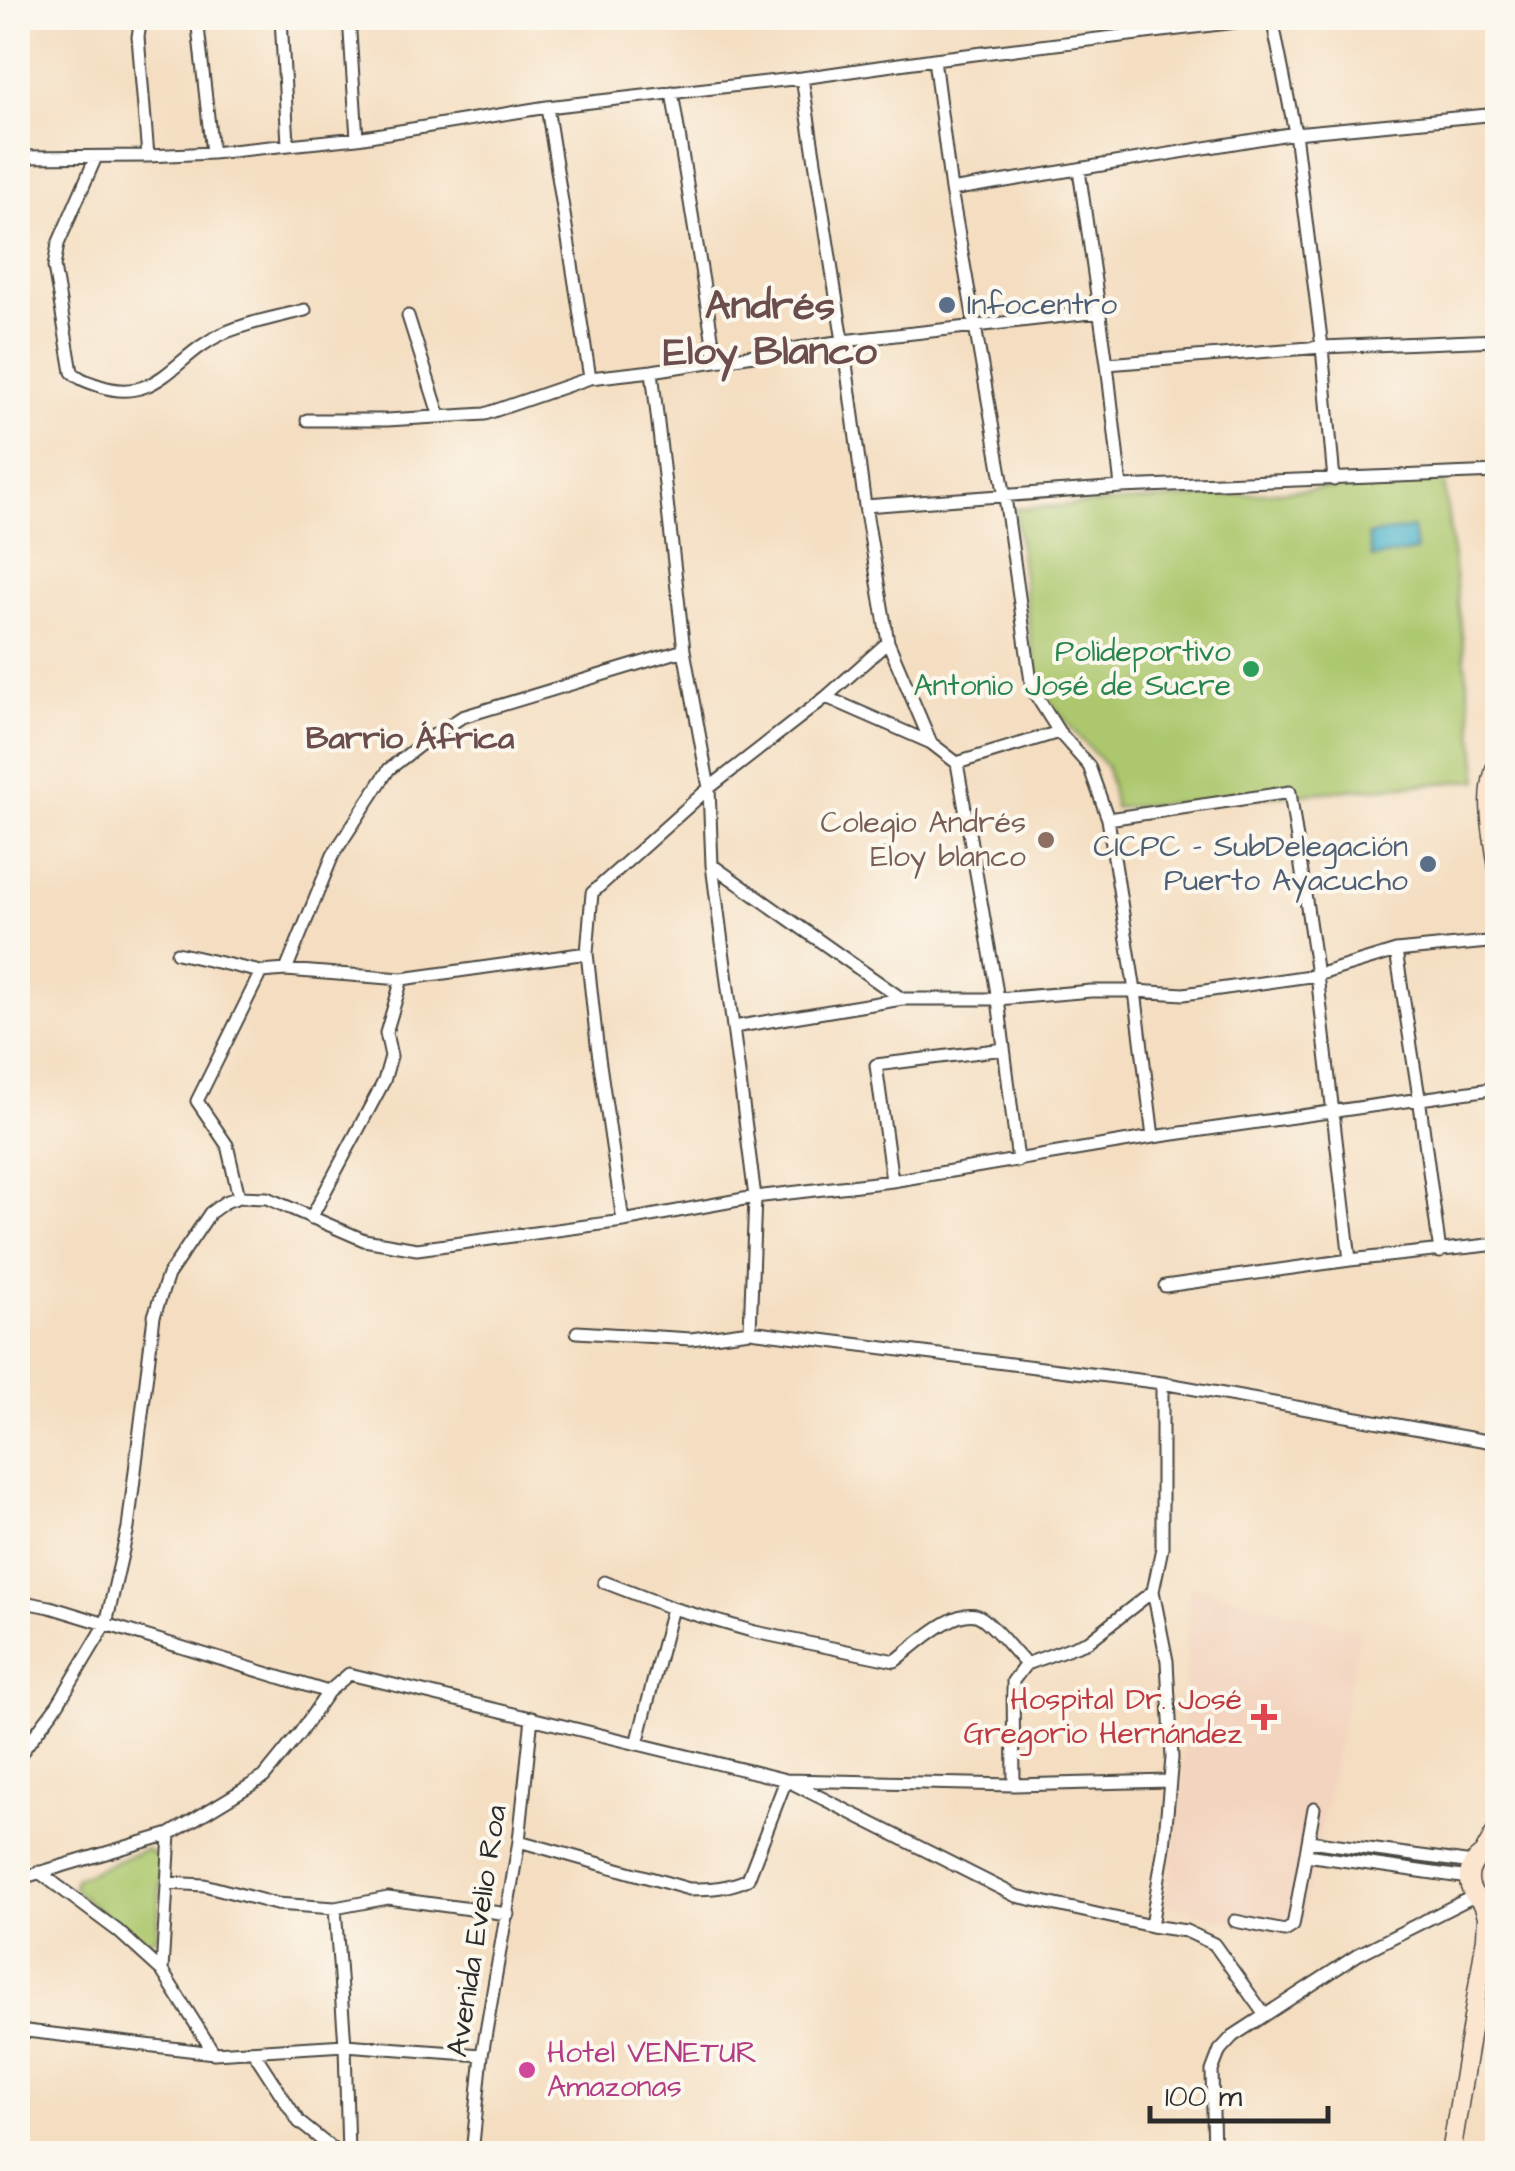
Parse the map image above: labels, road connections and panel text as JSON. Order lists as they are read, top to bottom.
{
  "streets": {
    "street": ["Avenida Evelio Roa"]
  },
  "districts": ["Andrés Eloy Blanco", "Barrio África"],
  "places": {
    "other": [
      "Infocentro",
      "Polideportivo Antonio José de Sucre",
      "Colegio Andrés Eloy blanco",
      "CICPC - SubDelegación Puerto Ayacucho",
      "Hotel VENETUR Amazonas"
    ],
    "health": ["Hospital Dr. José Gregorio Hernández"]
  },
  "scale_bar": "100 m"
}
